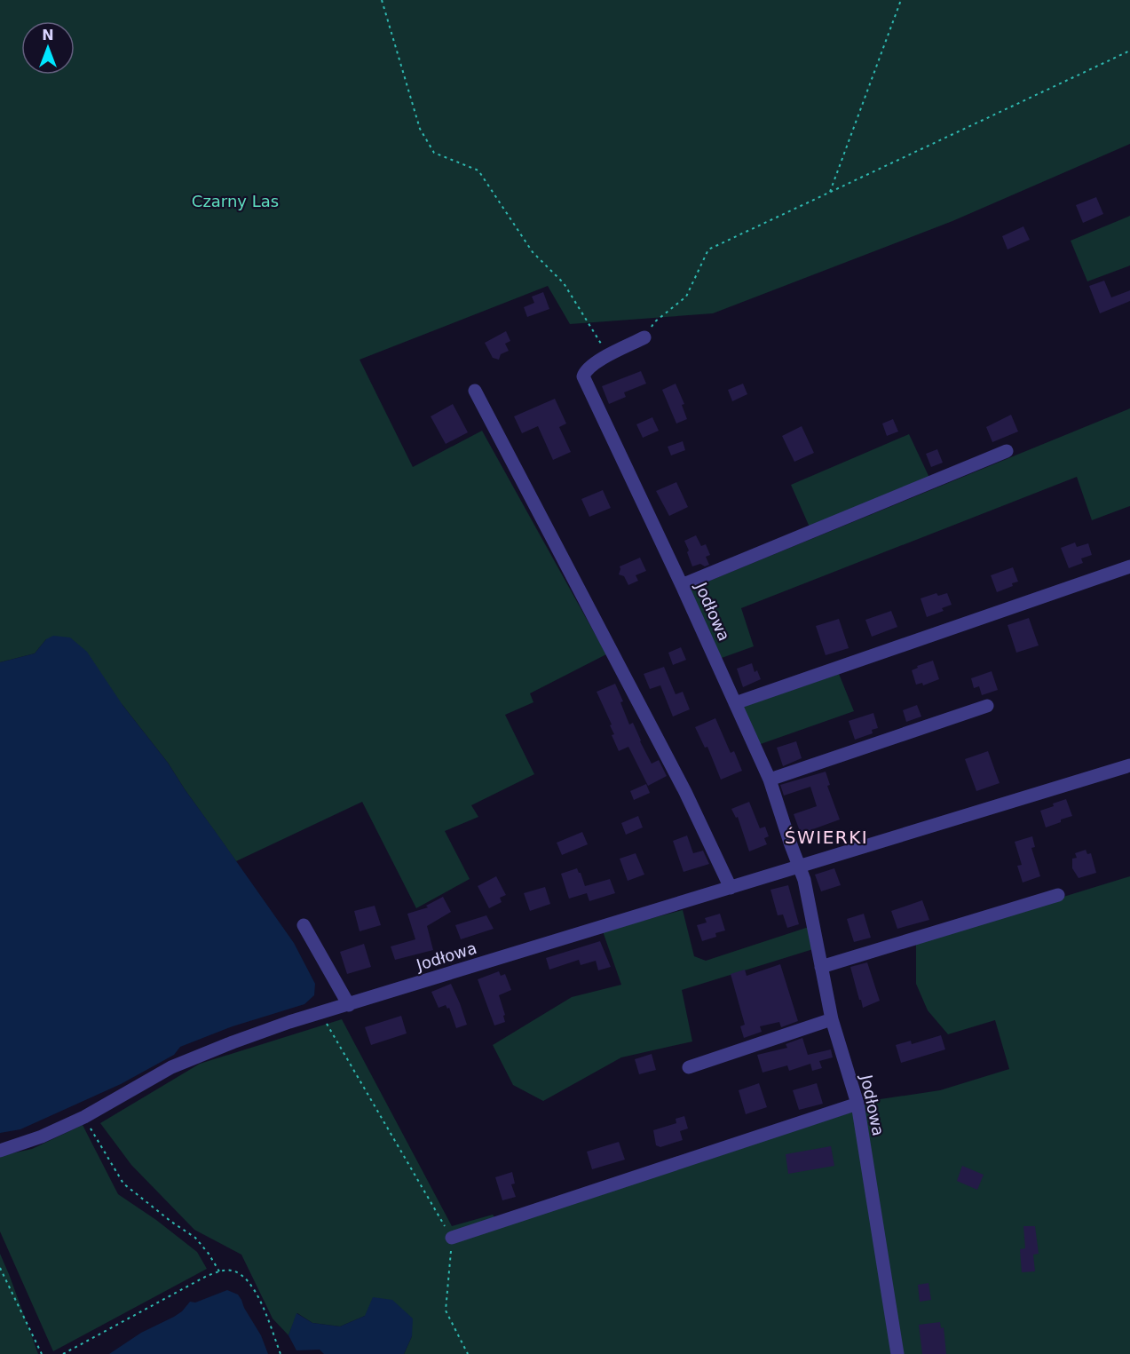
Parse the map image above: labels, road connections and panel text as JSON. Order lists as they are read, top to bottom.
{
  "streets": {
    "street": ["Jodłowa"]
  },
  "districts": ["ŚWIERKI"],
  "parks": ["Czarny Las"],
  "north": "top"
}
